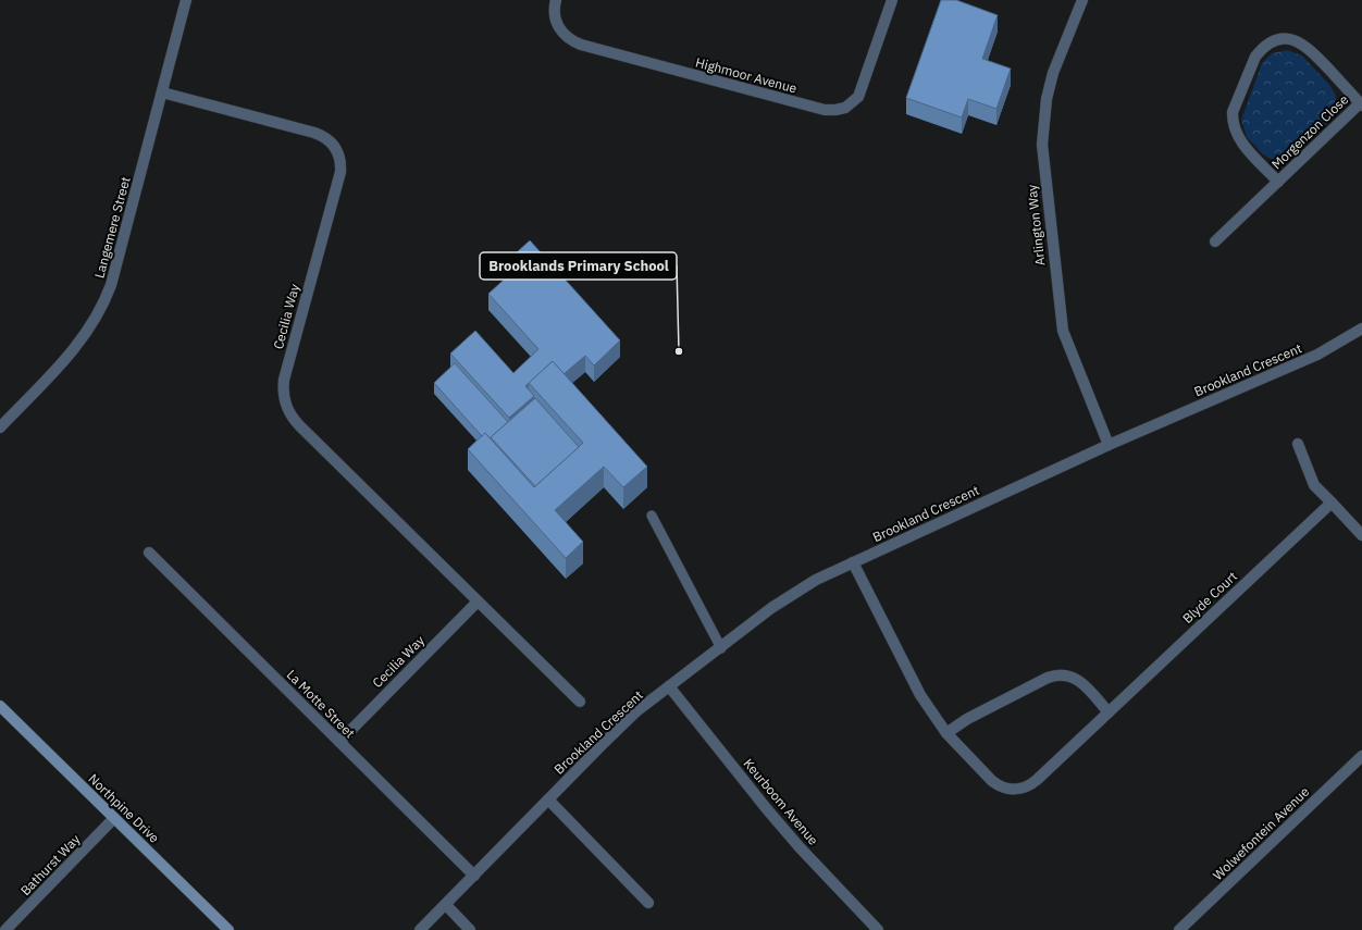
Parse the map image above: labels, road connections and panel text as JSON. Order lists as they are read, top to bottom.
{
  "streets": {
    "street": [
      "Highmoor Avenue",
      "Morgenzon Close",
      "Arlington Way",
      "Langemere Street",
      "Cecilia Way",
      "Brookland Crescent",
      "Blyde Court",
      "La Motte Street",
      "Keurboom Avenue",
      "Northpine Drive",
      "Wolwefontein Avenue",
      "Bathurst Way"
    ]
  },
  "crossings": [
    ["Arlington Way", "Brookland Crescent"],
    ["Langemere Street", "Cecilia Way"],
    ["Cecilia Way", "La Motte Street"],
    ["Brookland Crescent", "Blyde Court"],
    ["Brookland Crescent", "La Motte Street"],
    ["Brookland Crescent", "Keurboom Avenue"],
    ["Northpine Drive", "Bathurst Way"]
  ],
  "places": ["Brooklands Primary School"]
}
